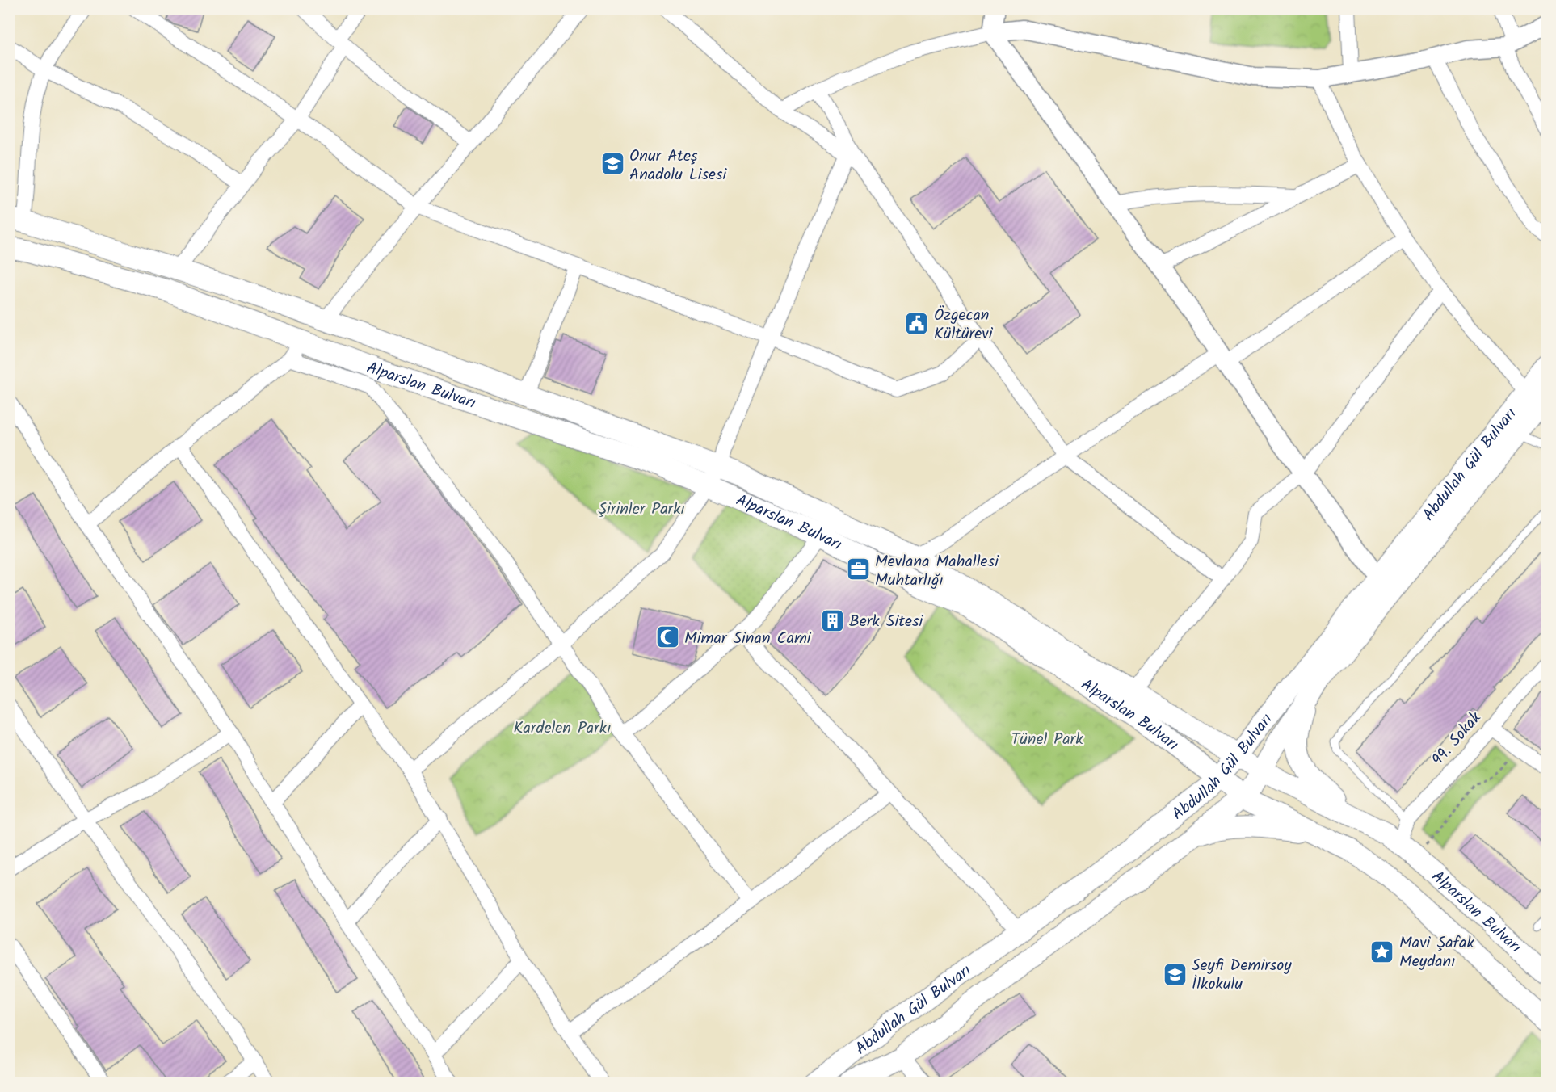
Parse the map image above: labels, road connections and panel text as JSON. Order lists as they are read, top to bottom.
{
  "streets": {
    "main road": ["Alparslan Bulvarı", "Abdullah Gül Bulvarı"],
    "street": ["99. Sokak"]
  },
  "crossings": [
    ["Alparslan Bulvarı", "Abdullah Gül Bulvarı"],
    ["Alparslan Bulvarı", "99. Sokak"]
  ],
  "parks": ["Şirinler Parkı", "Kardelen Parkı", "Tünel Park"],
  "places": {
    "school or university": ["Onur Ateş Anadolu Lisesi", "Seyfi Demirsoy İlkokulu"],
    "public building": ["Özgecan Kültürevi"],
    "office": ["Mevlana Mahallesi Muhtarlığı"],
    "building": ["Berk Sitesi"],
    "mosque": ["Mimar Sinan Cami"],
    "place": ["Mavi Şafak Meydanı"]
  }
}
